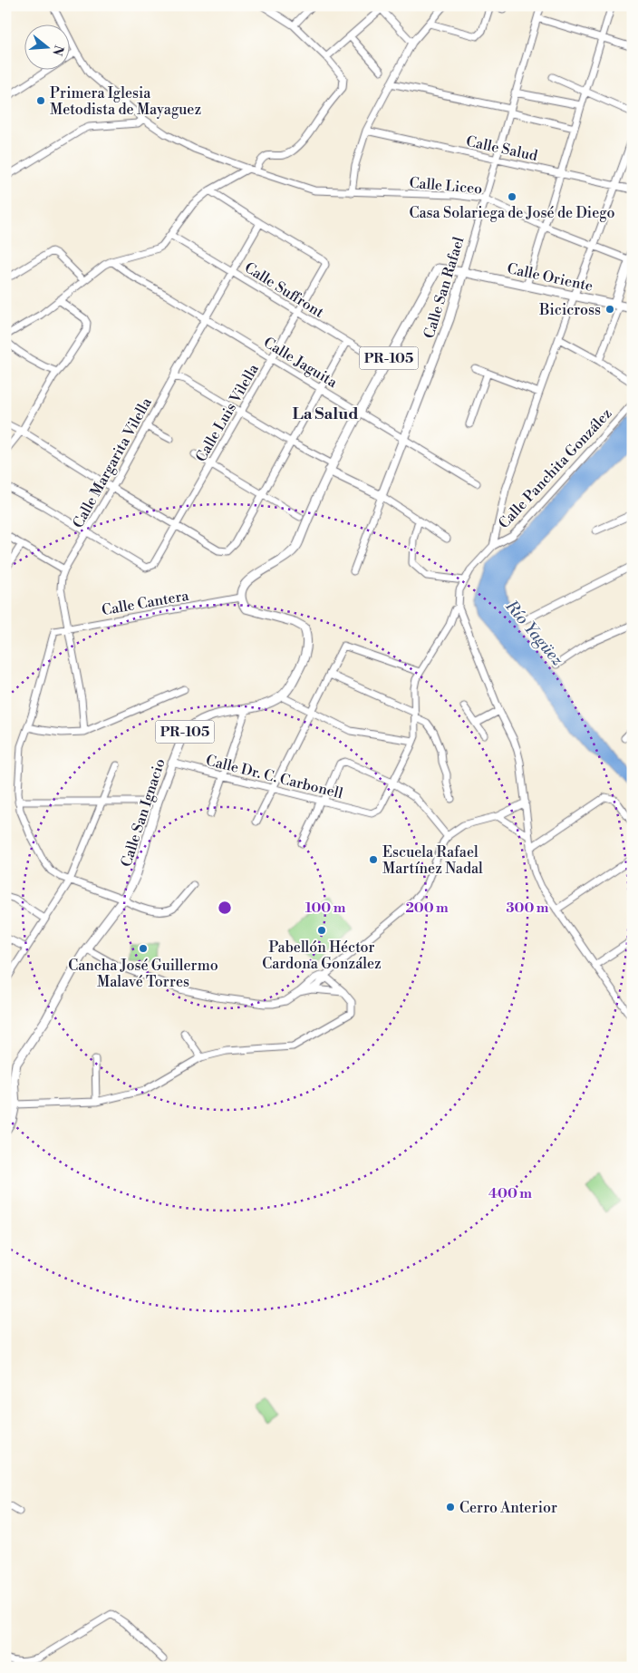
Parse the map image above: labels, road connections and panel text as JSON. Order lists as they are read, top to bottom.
{
  "streets": {
    "main road": [
      "Calle Oriente",
      "Calle San Rafael",
      "PR-105",
      "Calle San Ignacio"
    ],
    "street": [
      "Calle Salud",
      "Calle Liceo",
      "Calle Suffront",
      "Calle Jaguita",
      "Calle Luis Vilella",
      "Calle Margarita Vilella",
      "Calle Panchita González",
      "Calle Cantera",
      "Calle Dr. C. Carbonell"
    ]
  },
  "crossings": [
    ["Calle Salud", "Calle San Rafael"],
    ["Calle Liceo", "Calle San Rafael"],
    ["Calle Oriente", "Calle San Rafael"],
    ["Calle Oriente", "PR-105"],
    ["Calle San Rafael", "PR-105"],
    ["Calle San Rafael", "Calle Jaguita"],
    ["Calle Suffront", "PR-105"],
    ["Calle Suffront", "Calle Luis Vilella"],
    ["Calle Suffront", "Calle Margarita Vilella"],
    ["PR-105", "Calle Jaguita"],
    ["PR-105", "Calle Cantera"],
    ["PR-105", "Calle San Ignacio"],
    ["Calle Jaguita", "Calle Luis Vilella"],
    ["Calle Jaguita", "Calle Margarita Vilella"],
    ["Calle Luis Vilella", "Calle Margarita Vilella"],
    ["Calle Margarita Vilella", "Calle Cantera"],
    ["Calle Cantera", "Calle San Ignacio"],
    ["Calle Dr. C. Carbonell", "Calle San Ignacio"]
  ],
  "districts": ["La Salud"],
  "water": ["Río Yagüez"],
  "places": [
    "Primera Iglesia Metodista de Mayaguez",
    "Casa Solariega de José de Diego",
    "Bicicross",
    "Escuela Rafael Martínez Nadal",
    "Pabellón Héctor Cardona González",
    "Cancha José Guillermo Malavé Torres",
    "Cerro Anterior"
  ],
  "north": "right",
  "rings": [
    "100 m",
    "200 m",
    "300 m",
    "400 m"
  ]
}
